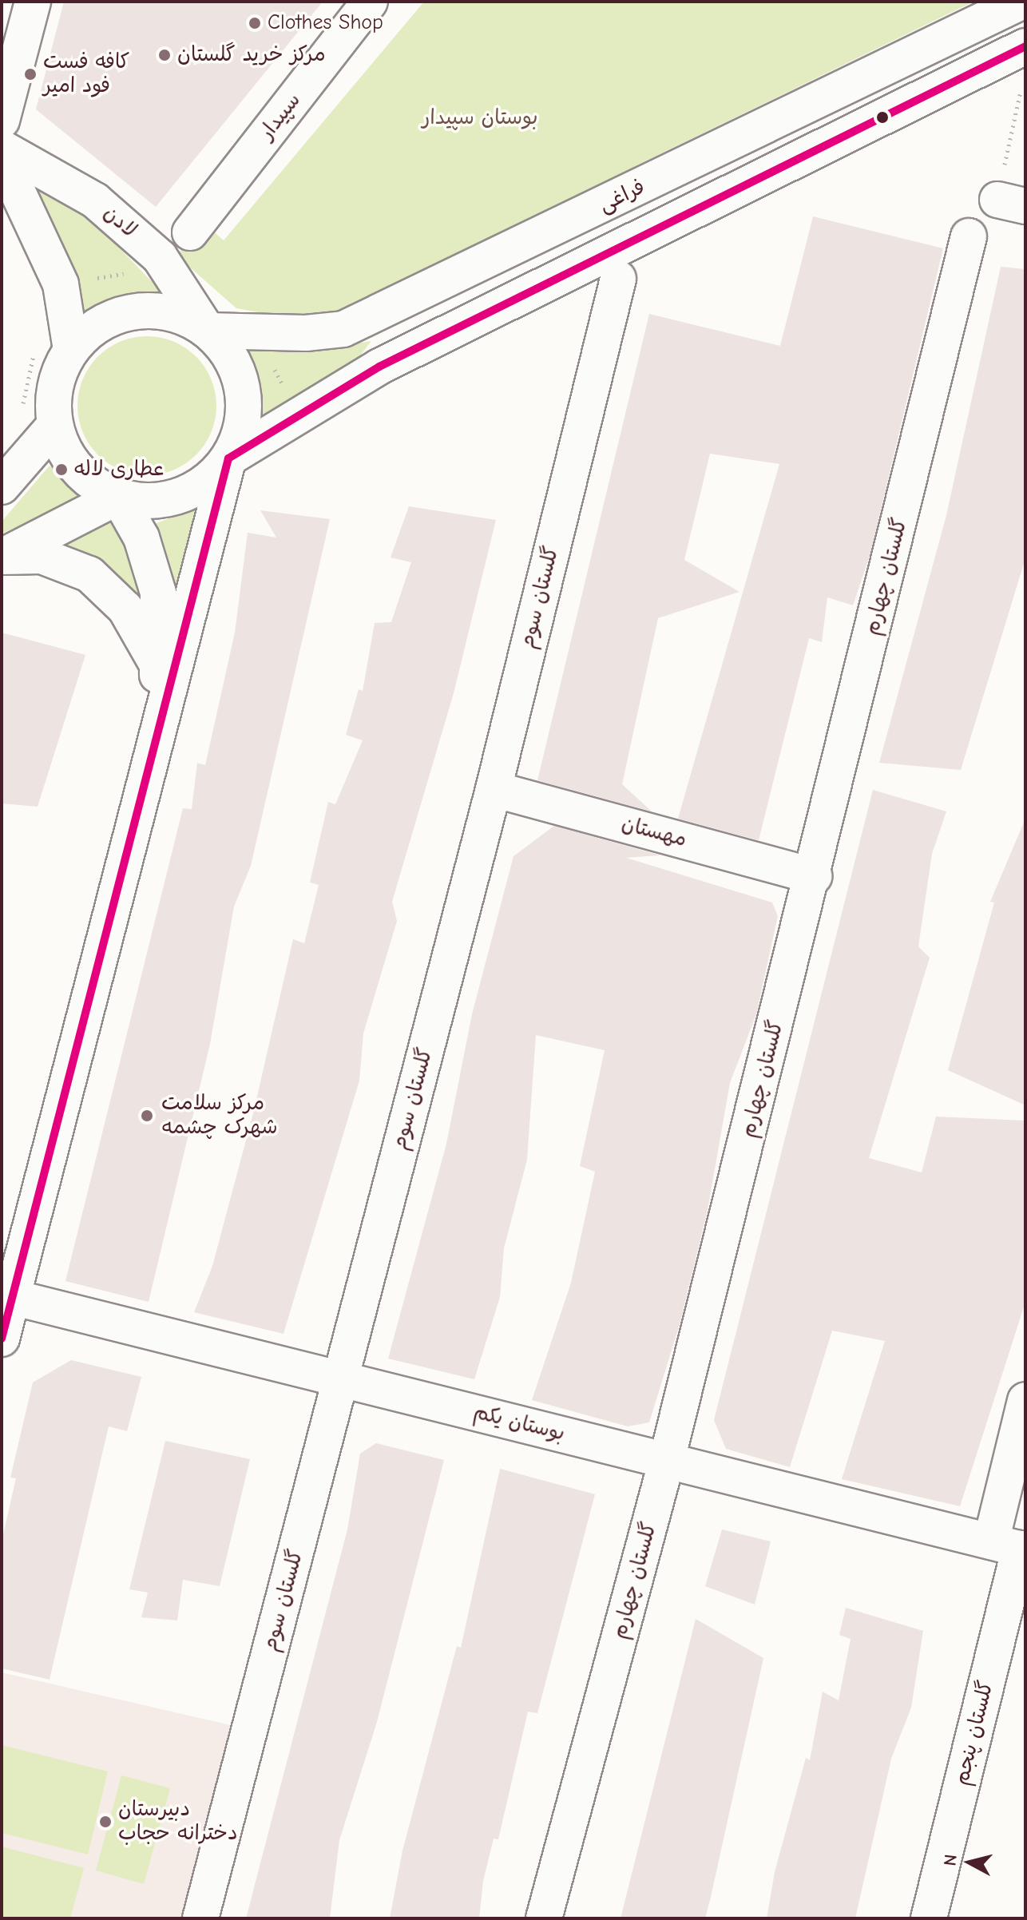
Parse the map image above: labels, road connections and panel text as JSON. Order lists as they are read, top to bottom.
{
  "streets": {
    "street": [
      "سپیدار",
      "فراغی",
      "لادن",
      "گلستان چهارم",
      "گلستان سوم",
      "مهستان",
      "بوستان یکم",
      "گلستان پنجم"
    ]
  },
  "crossings": [
    ["فراغی", "لادن"],
    ["گلستان چهارم", "مهستان"],
    ["گلستان چهارم", "بوستان یکم"],
    ["گلستان سوم", "مهستان"],
    ["گلستان سوم", "بوستان یکم"],
    ["بوستان یکم", "گلستان پنجم"]
  ],
  "parks": ["بوستان سپیدار"],
  "places": [
    "Clothes Shop",
    "مرکز خرید گلستان",
    "کافه فست فود امیر",
    "عطاری لاله",
    "مرکز سلامت شهرک چشمه",
    "دبیرستان دخترانه حجاب"
  ],
  "north": "left"
}
